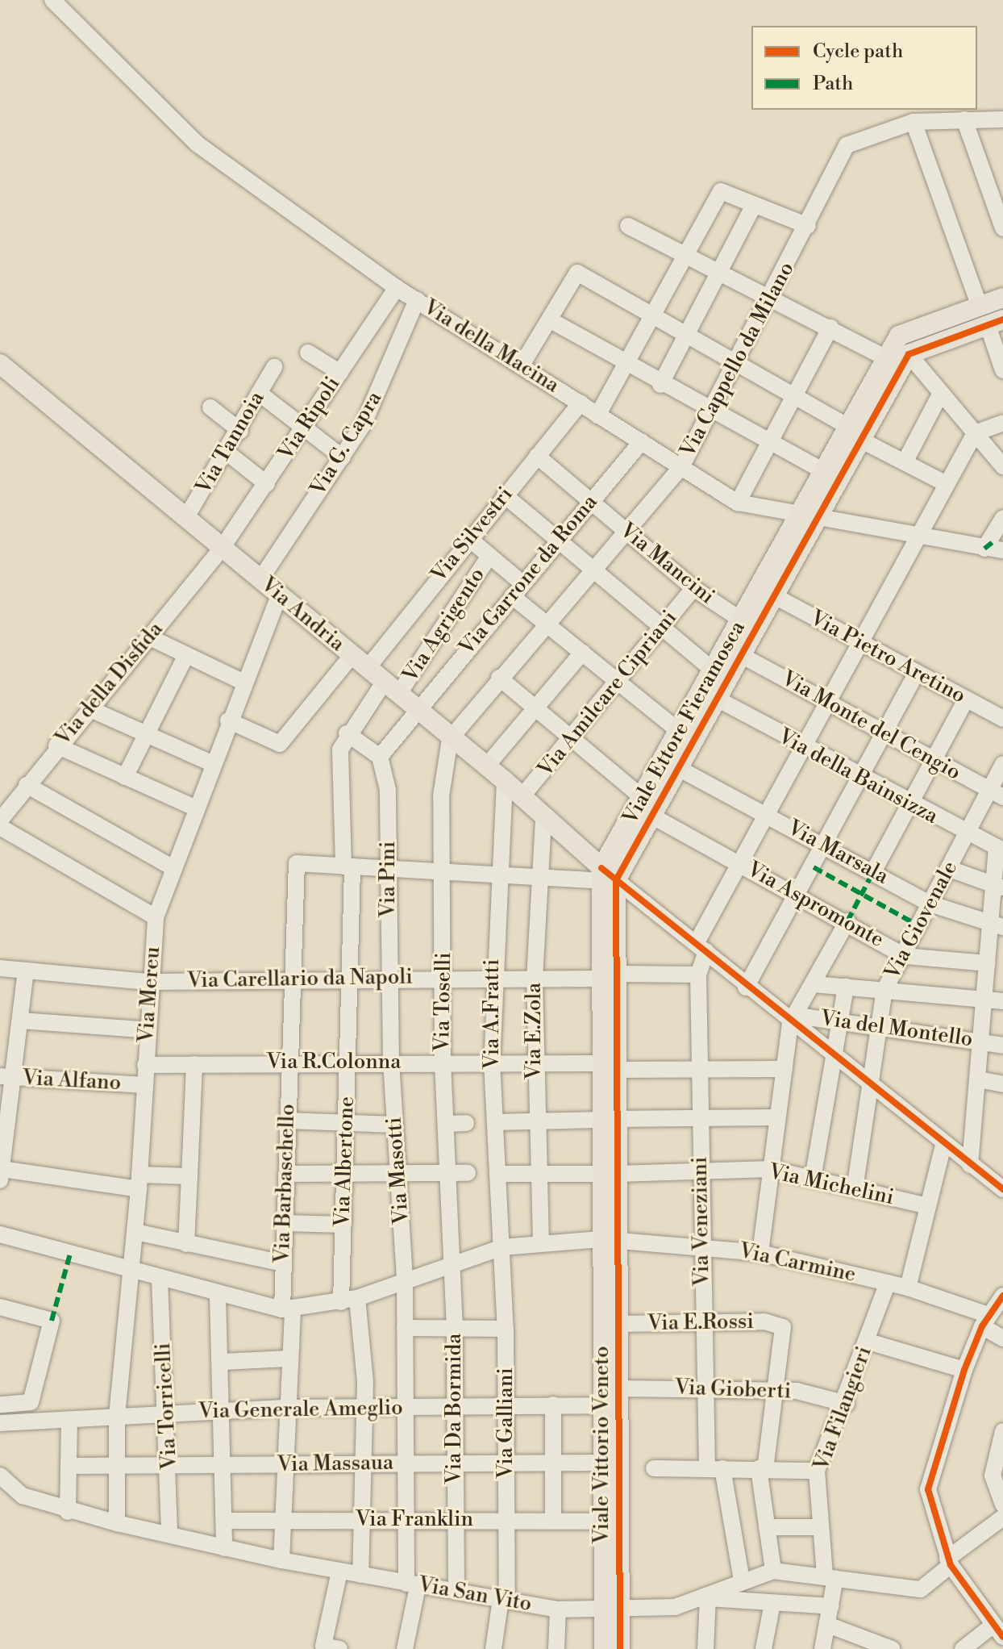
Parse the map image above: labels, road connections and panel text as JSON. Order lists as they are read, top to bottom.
{
  "streets": {
    "main road": ["Via Andria", "Viale Ettore Fieramosca", "Viale Vittorio Veneto"],
    "street": [
      "Via della Macina",
      "Via Cappello da Milano",
      "Via Ripoli",
      "Via Tannoia",
      "Via G. Capra",
      "Via Silvestri",
      "Via Mancini",
      "Via Garrone da Roma",
      "Via Agrigento",
      "Via Pietro Aretino",
      "Via della Disfida",
      "Via Amilcare Cipriani",
      "Via Monte del Cengio",
      "Via della Bainsizza",
      "Via Marsala",
      "Via Pini",
      "Via Aspromonte",
      "Via Giovenale",
      "Via Carellario da Napoli",
      "Via Mereu",
      "Via Toselli",
      "Via A.Fratti",
      "Via del Montello",
      "Via E.Zola",
      "Via R.Colonna",
      "Via Alfano",
      "Via Albertone",
      "Via Masotti",
      "Via Barbaschello",
      "Via Michelini",
      "Via Veneziani",
      "Via Carmine",
      "Via E.Rossi",
      "Via Gioberti",
      "Via Torricelli",
      "Via Da Bormida",
      "Via Filangieri",
      "Via Generale Ameglio",
      "Via Galliani",
      "Via Massaua",
      "Via Franklin",
      "Via San Vito"
    ]
  },
  "crossings": [
    ["Via della Macina", "Via Cappello da Milano"],
    ["Via della Macina", "Via Ripoli"],
    ["Via della Macina", "Via G. Capra"],
    ["Via della Macina", "Via Silvestri"],
    ["Via della Macina", "Via Garrone da Roma"],
    ["Via della Macina", "Viale Ettore Fieramosca"],
    ["Via della Macina", "Via Veneziani"],
    ["Via Cappello da Milano", "Via Mancini"],
    ["Via Cappello da Milano", "Via Andria"],
    ["Via Cappello da Milano", "Via Toselli"],
    ["Via Ripoli", "Via Andria"],
    ["Via Ripoli", "Via della Disfida"],
    ["Via Tannoia", "Via Andria"],
    ["Via G. Capra", "Via Andria"],
    ["Via Silvestri", "Via Mancini"],
    ["Via Silvestri", "Via Andria"],
    ["Via Mancini", "Via Garrone da Roma"],
    ["Via Mancini", "Via Amilcare Cipriani"],
    ["Via Mancini", "Viale Ettore Fieramosca"],
    ["Via Garrone da Roma", "Via Andria"],
    ["Via Andria", "Via Agrigento"],
    ["Via Andria", "Via della Disfida"],
    ["Via Andria", "Via Amilcare Cipriani"],
    ["Via Andria", "Viale Ettore Fieramosca"],
    ["Via Andria", "Via Mereu"],
    ["Via Andria", "Via Toselli"],
    ["Via Andria", "Via A.Fratti"],
    ["Via Andria", "Via E.Zola"],
    ["Via Andria", "Via Albertone"],
    ["Via Agrigento", "Via Albertone"],
    ["Via Pietro Aretino", "Viale Ettore Fieramosca"],
    ["Via Pietro Aretino", "Via Veneziani"],
    ["Viale Ettore Fieramosca", "Via Monte del Cengio"],
    ["Viale Ettore Fieramosca", "Via della Bainsizza"],
    ["Viale Ettore Fieramosca", "Via Marsala"],
    ["Viale Ettore Fieramosca", "Via Aspromonte"],
    ["Viale Ettore Fieramosca", "Via Carellario da Napoli"],
    ["Viale Ettore Fieramosca", "Via R.Colonna"],
    ["Viale Ettore Fieramosca", "Via Michelini"],
    ["Viale Ettore Fieramosca", "Via Carmine"],
    ["Viale Ettore Fieramosca", "Viale Vittorio Veneto"],
    ["Via Monte del Cengio", "Via Giovenale"],
    ["Via Monte del Cengio", "Via Veneziani"],
    ["Via della Bainsizza", "Via Giovenale"],
    ["Via della Bainsizza", "Via Veneziani"],
    ["Via Marsala", "Via Giovenale"],
    ["Via Marsala", "Via Veneziani"],
    ["Via Pini", "Via Carellario da Napoli"],
    ["Via Pini", "Via R.Colonna"],
    ["Via Pini", "Via Masotti"],
    ["Via Aspromonte", "Via Giovenale"],
    ["Via Aspromonte", "Via Veneziani"],
    ["Via Giovenale", "Via del Montello"],
    ["Via Giovenale", "Via Michelini"],
    ["Via Carellario da Napoli", "Via Mereu"],
    ["Via Carellario da Napoli", "Via Toselli"],
    ["Via Carellario da Napoli", "Via A.Fratti"],
    ["Via Carellario da Napoli", "Via E.Zola"],
    ["Via Carellario da Napoli", "Via Albertone"],
    ["Via Carellario da Napoli", "Via Barbaschello"],
    ["Via Carellario da Napoli", "Via Veneziani"],
    ["Via Mereu", "Via R.Colonna"],
    ["Via Mereu", "Via Alfano"],
    ["Via Mereu", "Via Generale Ameglio"],
    ["Via Mereu", "Via Massaua"],
    ["Via Mereu", "Via San Vito"],
    ["Via Toselli", "Via R.Colonna"],
    ["Via Toselli", "Via Carmine"],
    ["Via Toselli", "Via Da Bormida"],
    ["Via A.Fratti", "Via R.Colonna"],
    ["Via A.Fratti", "Via Michelini"],
    ["Via A.Fratti", "Via Carmine"],
    ["Via A.Fratti", "Via Galliani"],
    ["Via E.Zola", "Via R.Colonna"],
    ["Via E.Zola", "Via Michelini"],
    ["Via E.Zola", "Via Carmine"],
    ["Via R.Colonna", "Via Albertone"],
    ["Via R.Colonna", "Via Masotti"],
    ["Via R.Colonna", "Via Barbaschello"],
    ["Via R.Colonna", "Via Veneziani"],
    ["Via Albertone", "Via Barbaschello"],
    ["Via Albertone", "Via Carmine"],
    ["Via Albertone", "Via Generale Ameglio"],
    ["Via Albertone", "Via Massaua"],
    ["Via Albertone", "Via Franklin"],
    ["Via Albertone", "Via San Vito"],
    ["Via Masotti", "Via Carmine"],
    ["Via Masotti", "Via Generale Ameglio"],
    ["Via Masotti", "Via Massaua"],
    ["Via Masotti", "Via Franklin"],
    ["Via Masotti", "Via San Vito"],
    ["Via Barbaschello", "Via Carmine"],
    ["Via Barbaschello", "Via Generale Ameglio"],
    ["Via Barbaschello", "Via Massaua"],
    ["Via Barbaschello", "Via Franklin"],
    ["Via Barbaschello", "Via San Vito"],
    ["Via Michelini", "Via Veneziani"],
    ["Via Veneziani", "Via Carmine"],
    ["Via Veneziani", "Via E.Rossi"],
    ["Via Veneziani", "Via Gioberti"],
    ["Via Veneziani", "Via San Vito"],
    ["Via Carmine", "Via Da Bormida"],
    ["Via Carmine", "Via Filangieri"],
    ["Via Carmine", "Via Galliani"],
    ["Via Carmine", "Viale Vittorio Veneto"],
    ["Via E.Rossi", "Via Gioberti"],
    ["Via E.Rossi", "Viale Vittorio Veneto"],
    ["Via Gioberti", "Via Filangieri"],
    ["Via Gioberti", "Viale Vittorio Veneto"],
    ["Via Torricelli", "Via Generale Ameglio"],
    ["Via Torricelli", "Via Massaua"],
    ["Via Torricelli", "Via San Vito"],
    ["Via Da Bormida", "Via Generale Ameglio"],
    ["Via Da Bormida", "Via Massaua"],
    ["Via Da Bormida", "Via Franklin"],
    ["Via Da Bormida", "Via San Vito"],
    ["Via Filangieri", "Via San Vito"],
    ["Via Generale Ameglio", "Via Galliani"],
    ["Via Generale Ameglio", "Viale Vittorio Veneto"],
    ["Via Galliani", "Via Massaua"],
    ["Via Galliani", "Via Franklin"],
    ["Via Galliani", "Via San Vito"],
    ["Viale Vittorio Veneto", "Via Massaua"],
    ["Viale Vittorio Veneto", "Via Franklin"],
    ["Viale Vittorio Veneto", "Via San Vito"]
  ],
  "legend": ["Cycle path", "Path"]
}
